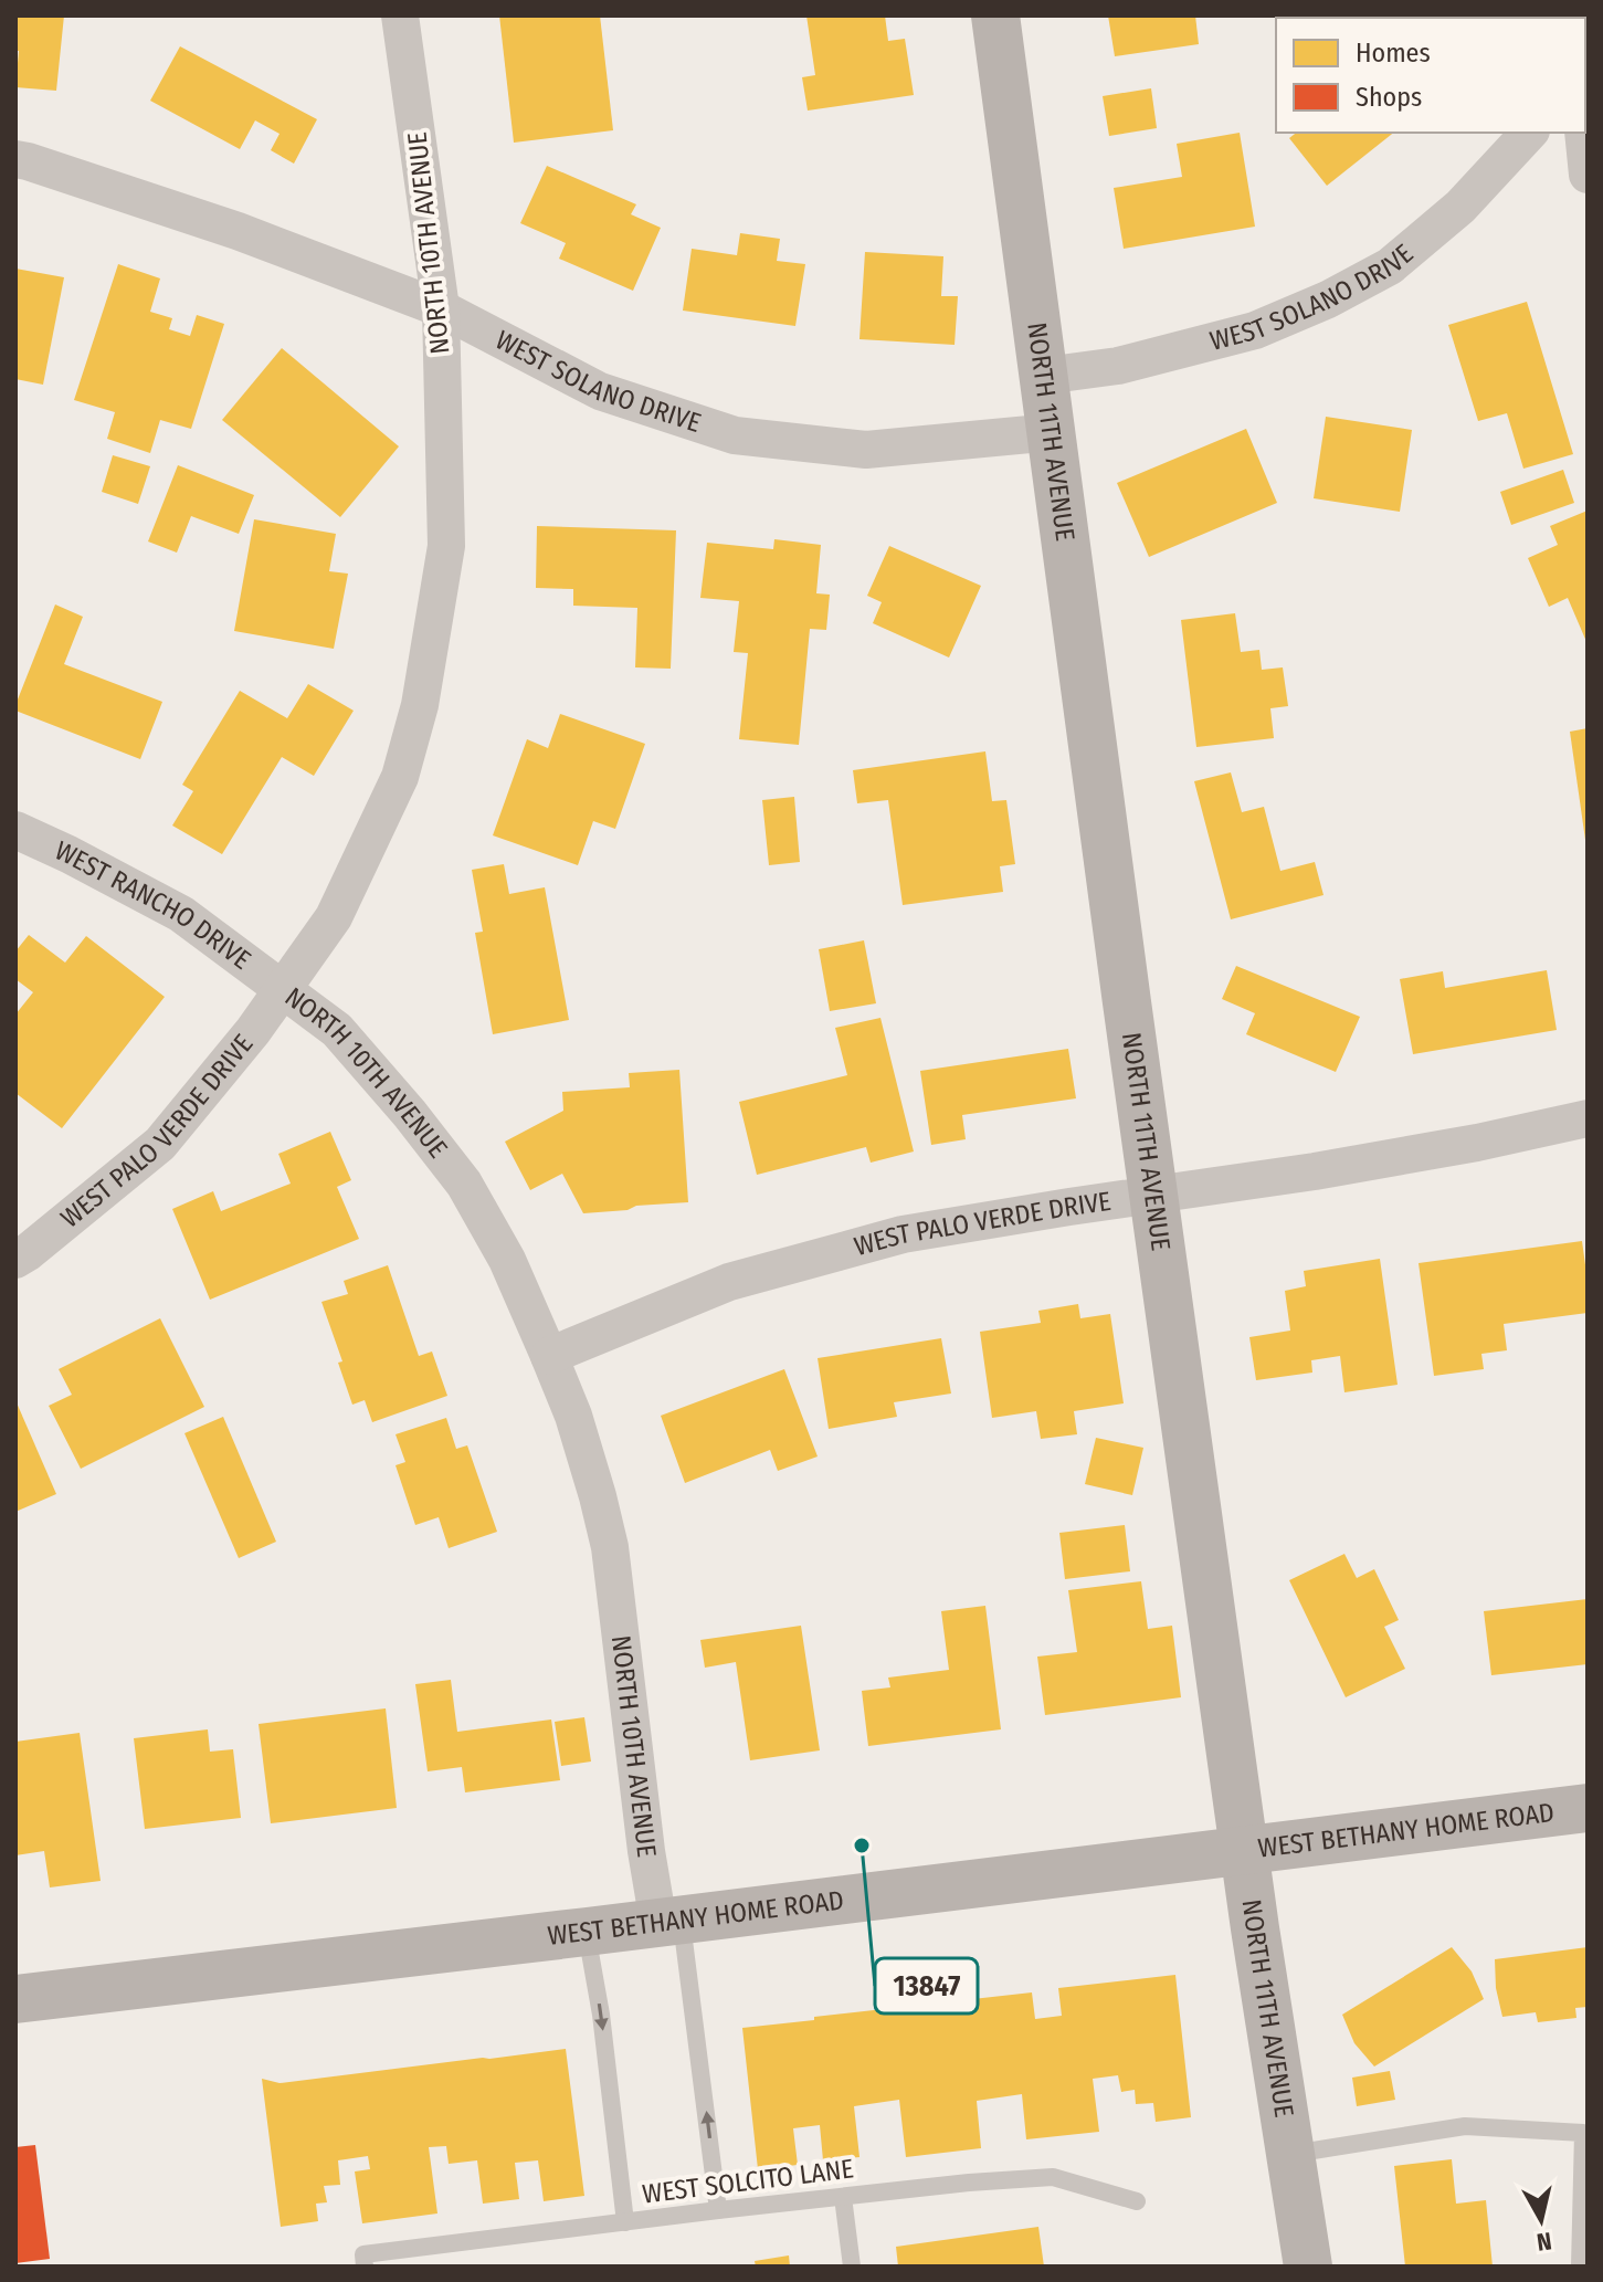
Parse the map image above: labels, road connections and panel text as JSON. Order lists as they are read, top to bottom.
{
  "streets": {
    "street": [
      "NORTH 10TH AVENUE",
      "WEST SOLANO DRIVE",
      "NORTH 11TH AVENUE",
      "WEST RANCHO DRIVE",
      "WEST PALO VERDE DRIVE",
      "WEST BETHANY HOME ROAD"
    ],
    "lane": ["WEST SOLCITO LANE"]
  },
  "crossings": [
    ["NORTH 10TH AVENUE", "WEST SOLANO DRIVE"],
    ["NORTH 10TH AVENUE", "WEST RANCHO DRIVE"],
    ["NORTH 10TH AVENUE", "WEST PALO VERDE DRIVE"],
    ["NORTH 10TH AVENUE", "WEST BETHANY HOME ROAD"],
    ["NORTH 10TH AVENUE", "WEST SOLCITO LANE"],
    ["WEST SOLANO DRIVE", "NORTH 11TH AVENUE"],
    ["NORTH 11TH AVENUE", "WEST PALO VERDE DRIVE"],
    ["NORTH 11TH AVENUE", "WEST BETHANY HOME ROAD"],
    ["WEST RANCHO DRIVE", "WEST PALO VERDE DRIVE"]
  ],
  "places": ["13847"],
  "legend": ["Homes", "Shops"],
  "north": "bottom"
}
